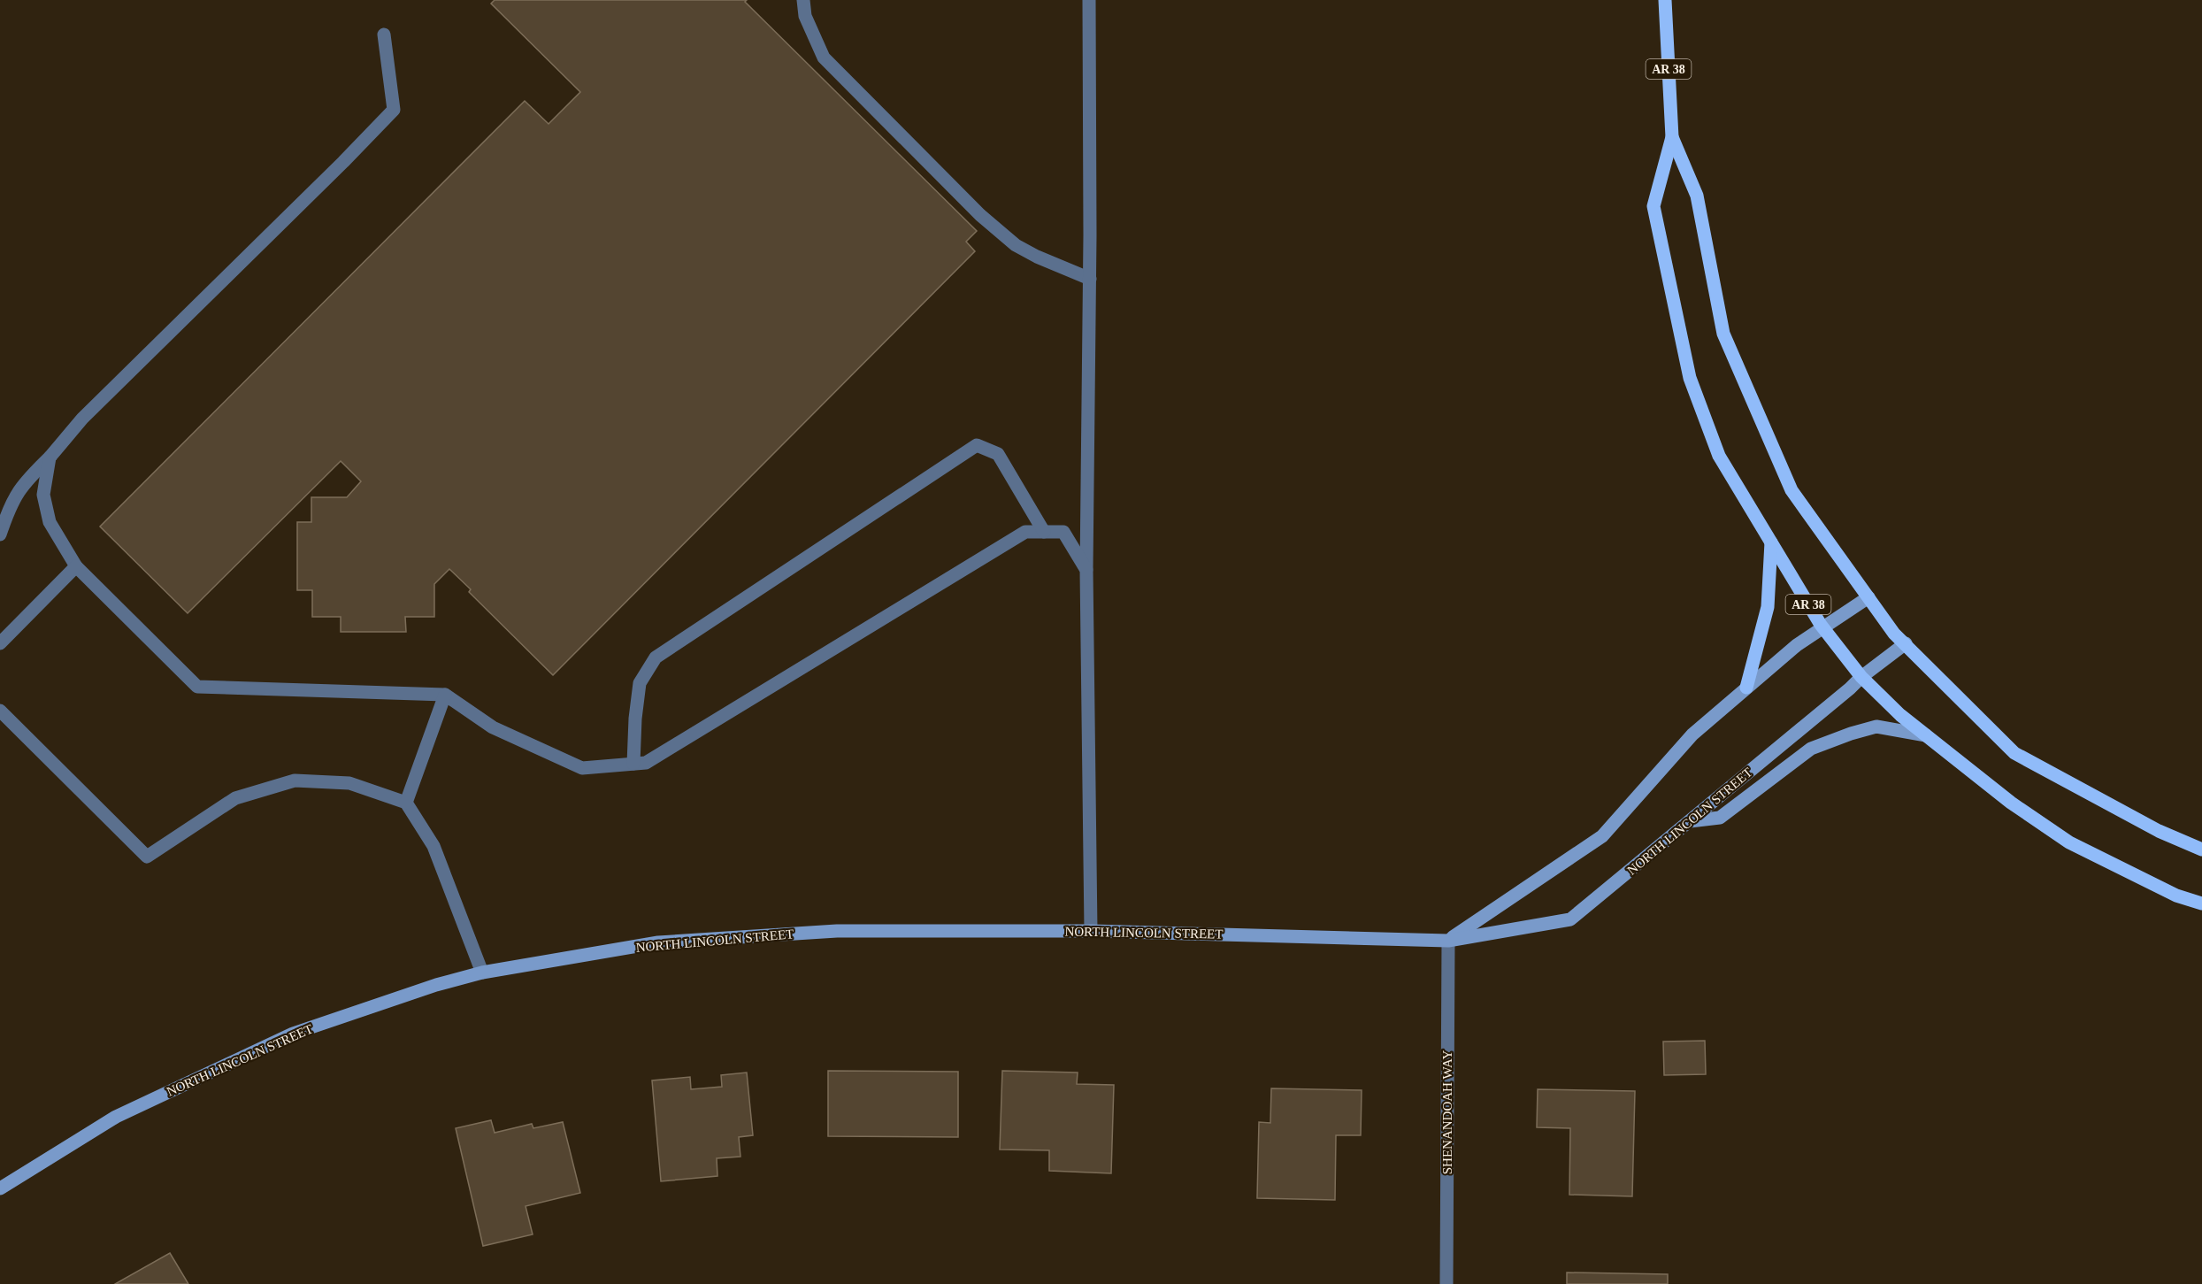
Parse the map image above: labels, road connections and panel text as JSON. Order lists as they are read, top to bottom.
{
  "streets": {
    "main road": ["AR 38"],
    "street": ["NORTH LINCOLN STREET", "SHENANDOAH WAY"]
  },
  "crossings": [
    ["AR 38", "NORTH LINCOLN STREET"],
    ["NORTH LINCOLN STREET", "SHENANDOAH WAY"]
  ]
}
